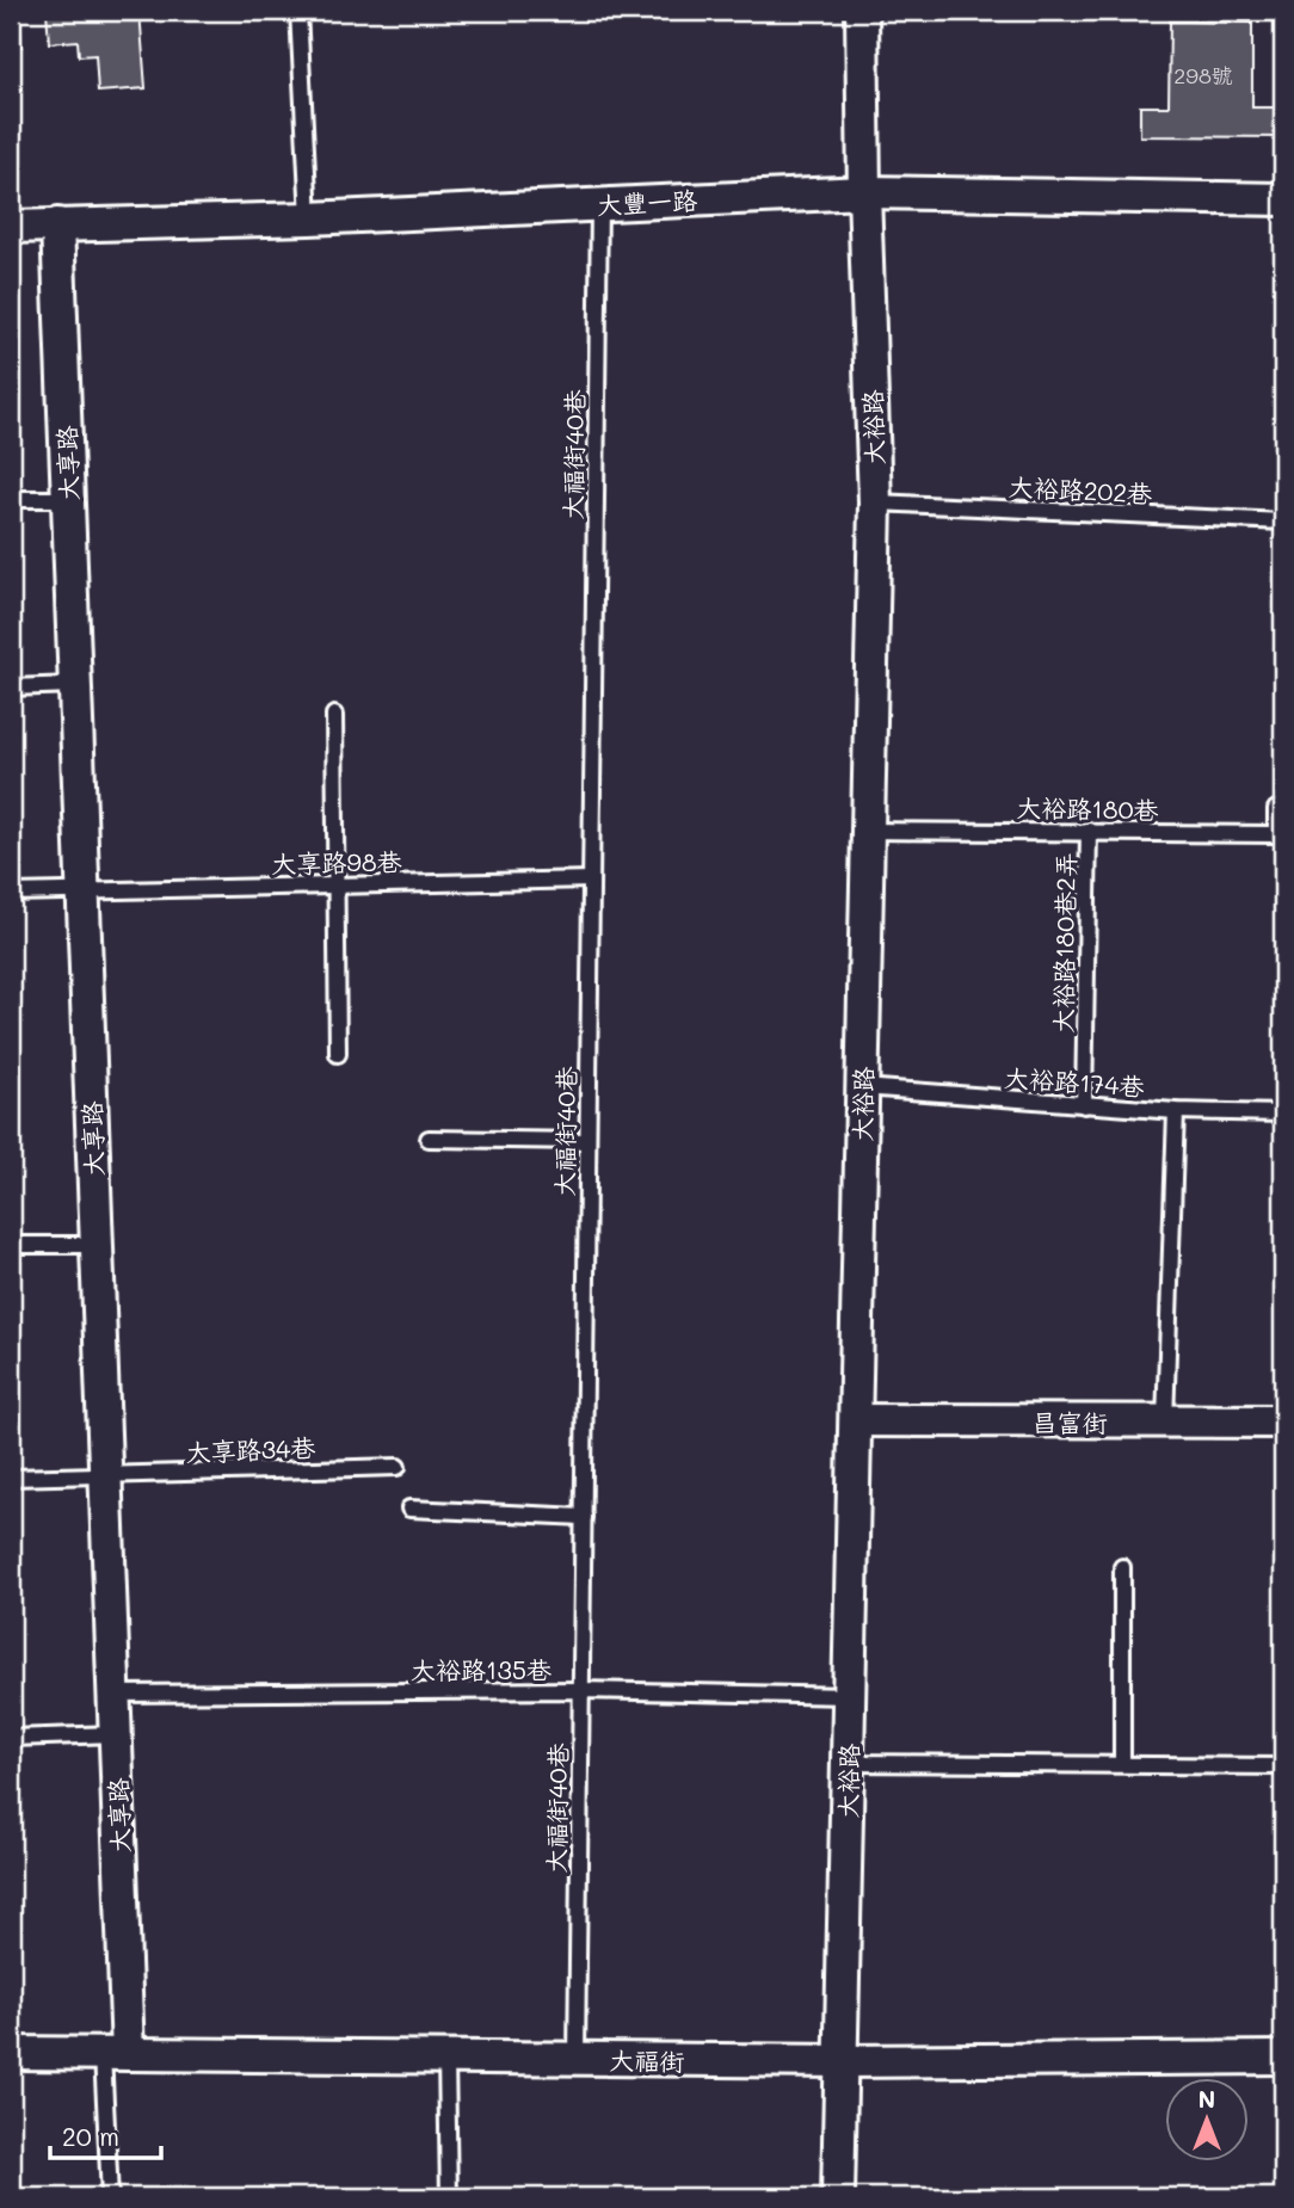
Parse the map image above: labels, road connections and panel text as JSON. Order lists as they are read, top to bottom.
{
  "streets": {
    "street": [
      "大豐一路",
      "大裕路",
      "大享路",
      "昌富街",
      "大福街"
    ],
    "lane": [
      "大福街40巷",
      "大裕路202巷",
      "大裕路180巷",
      "大享路98巷",
      "大裕路180巷2弄",
      "大裕路174巷",
      "大享路34巷",
      "大裕路135巷"
    ]
  },
  "crossings": [
    ["大豐一路", "大裕路"],
    ["大豐一路", "大福街40巷"],
    ["大豐一路", "大享路"],
    ["大裕路", "大裕路202巷"],
    ["大裕路", "大裕路180巷"],
    ["大裕路", "大裕路174巷"],
    ["大裕路", "昌富街"],
    ["大裕路", "大裕路135巷"],
    ["大裕路", "大福街"],
    ["大福街40巷", "大享路98巷"],
    ["大福街40巷", "大裕路135巷"],
    ["大福街40巷", "大福街"],
    ["大享路", "大享路98巷"],
    ["大享路", "大享路34巷"],
    ["大享路", "大裕路135巷"],
    ["大享路", "大福街"],
    ["大裕路180巷", "大裕路180巷2弄"],
    ["大裕路180巷2弄", "大裕路174巷"]
  ],
  "house_numbers": ["298號"],
  "scale_bar": "20 m",
  "north": "top"
}
